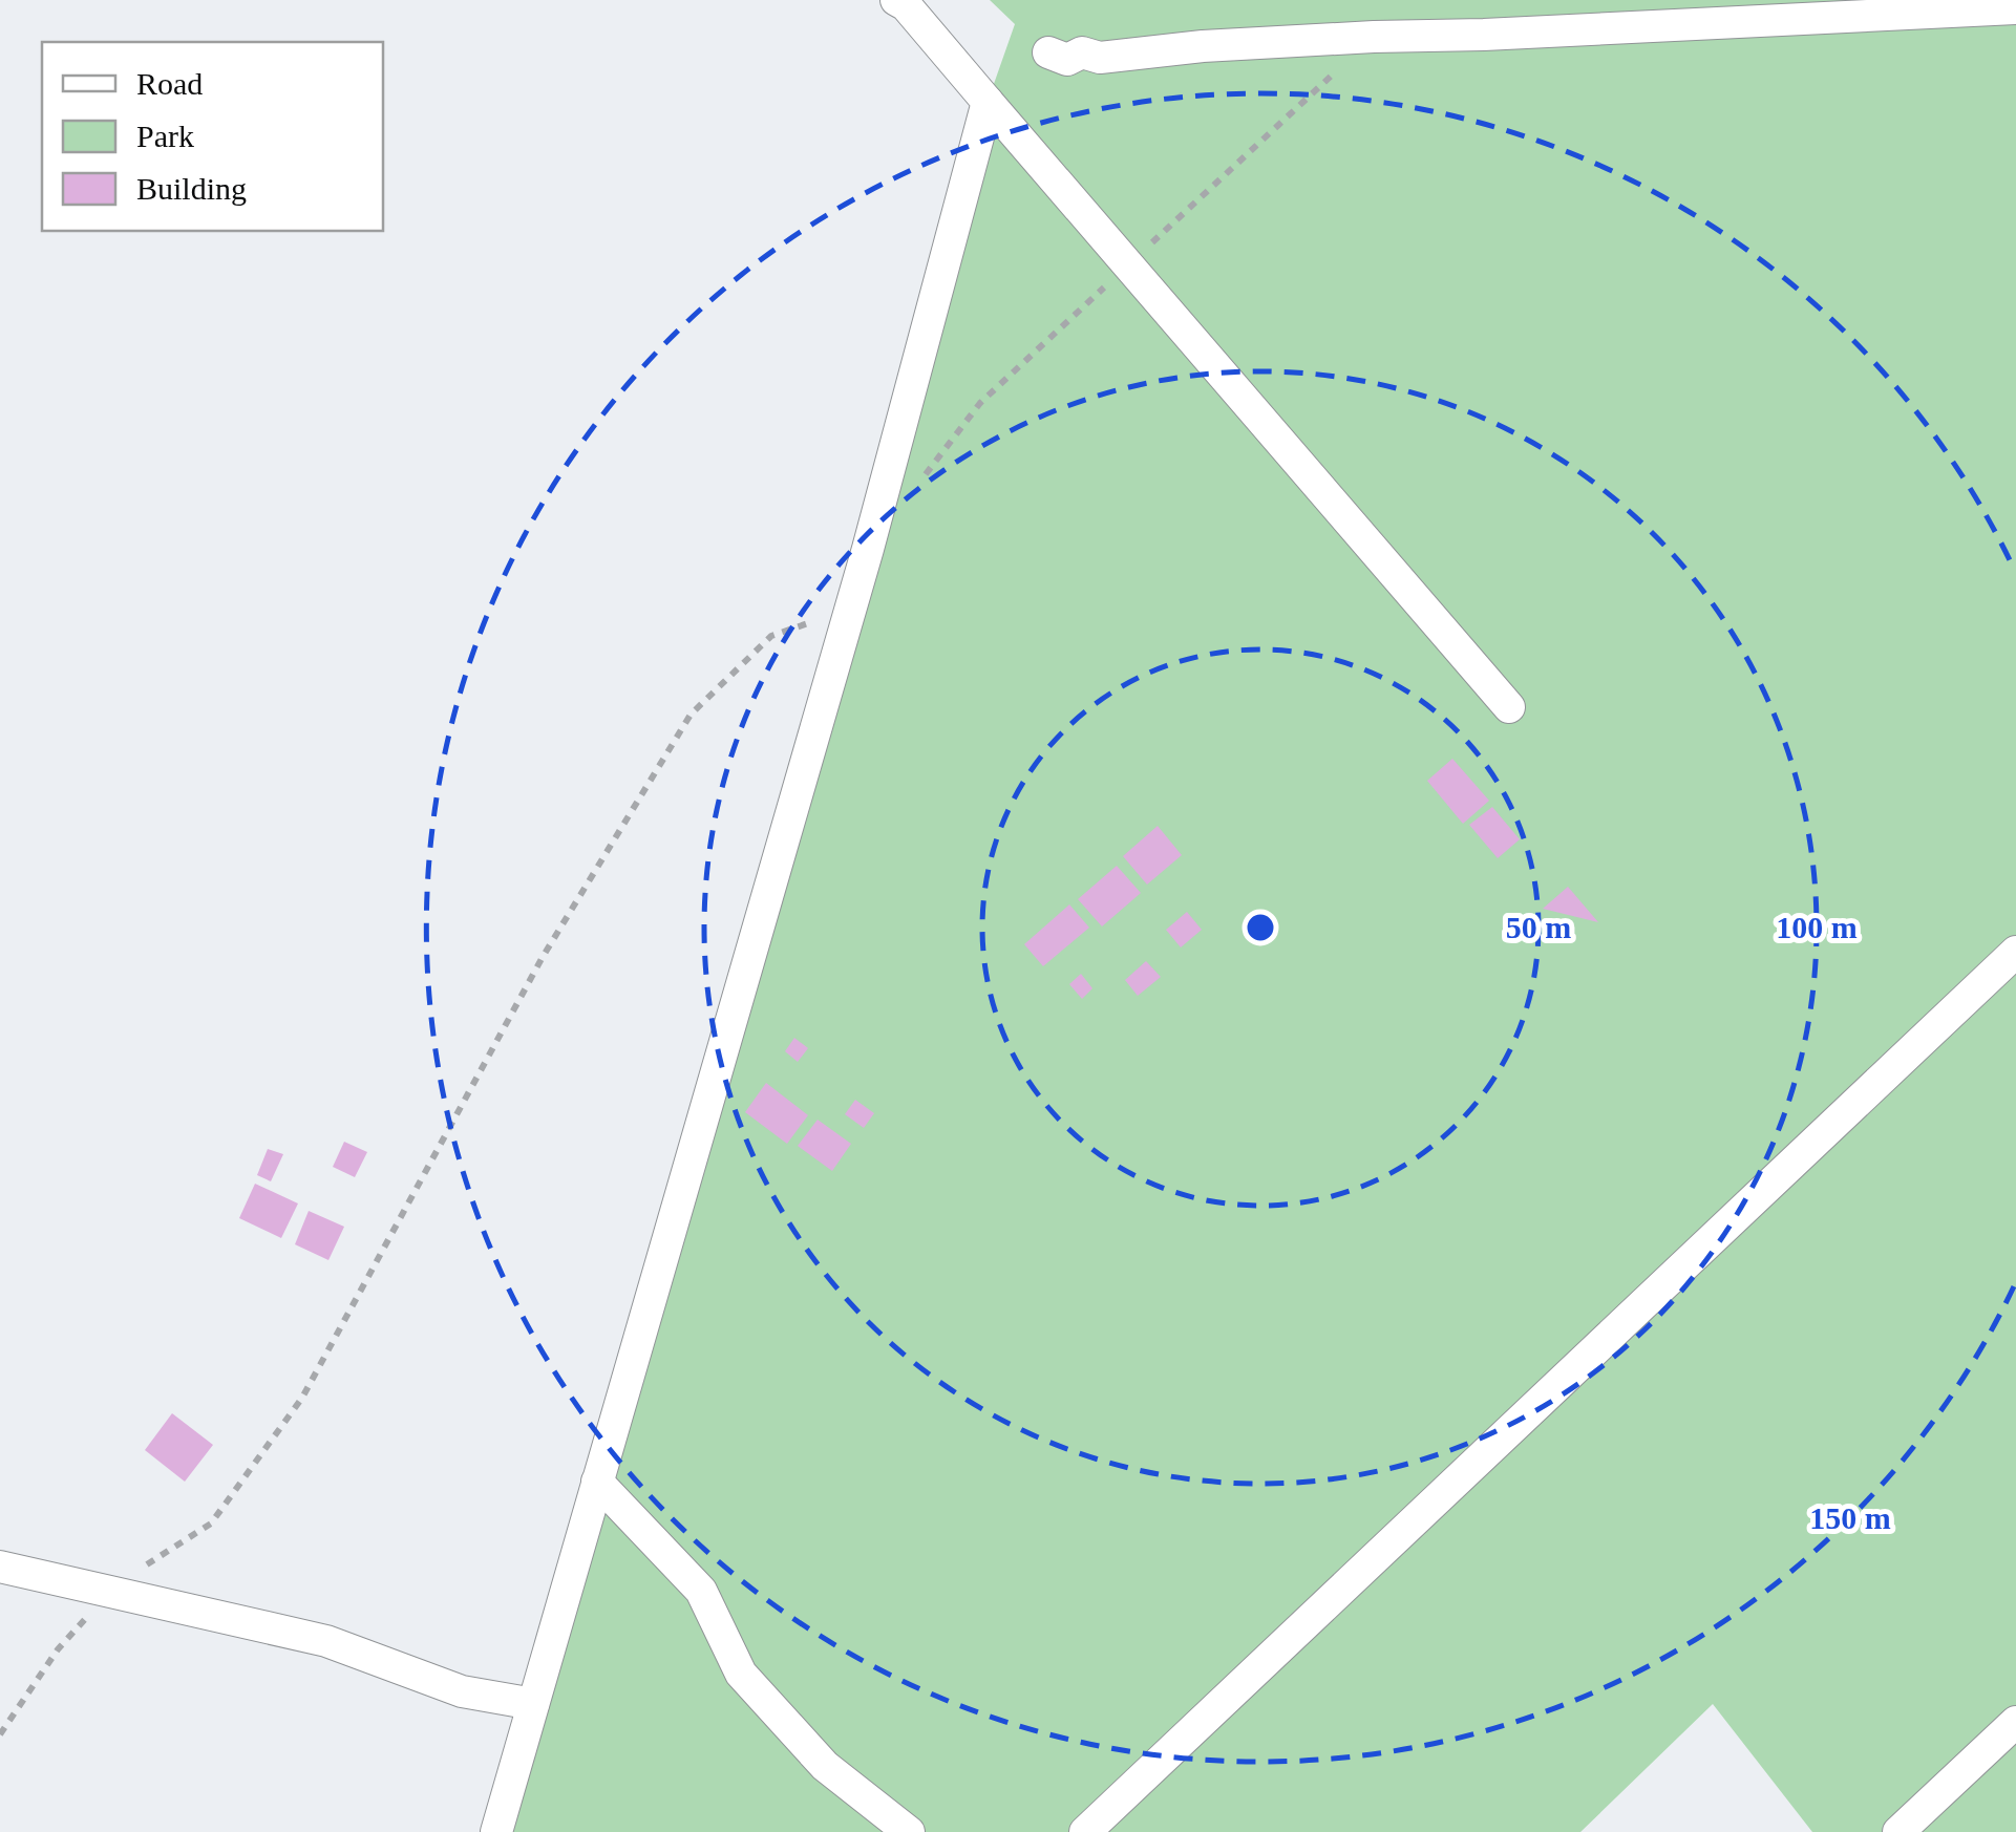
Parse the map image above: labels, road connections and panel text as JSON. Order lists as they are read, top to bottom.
{
  "legend": ["Road", "Park", "Building"],
  "rings": ["50 m", "100 m", "150 m"]
}
